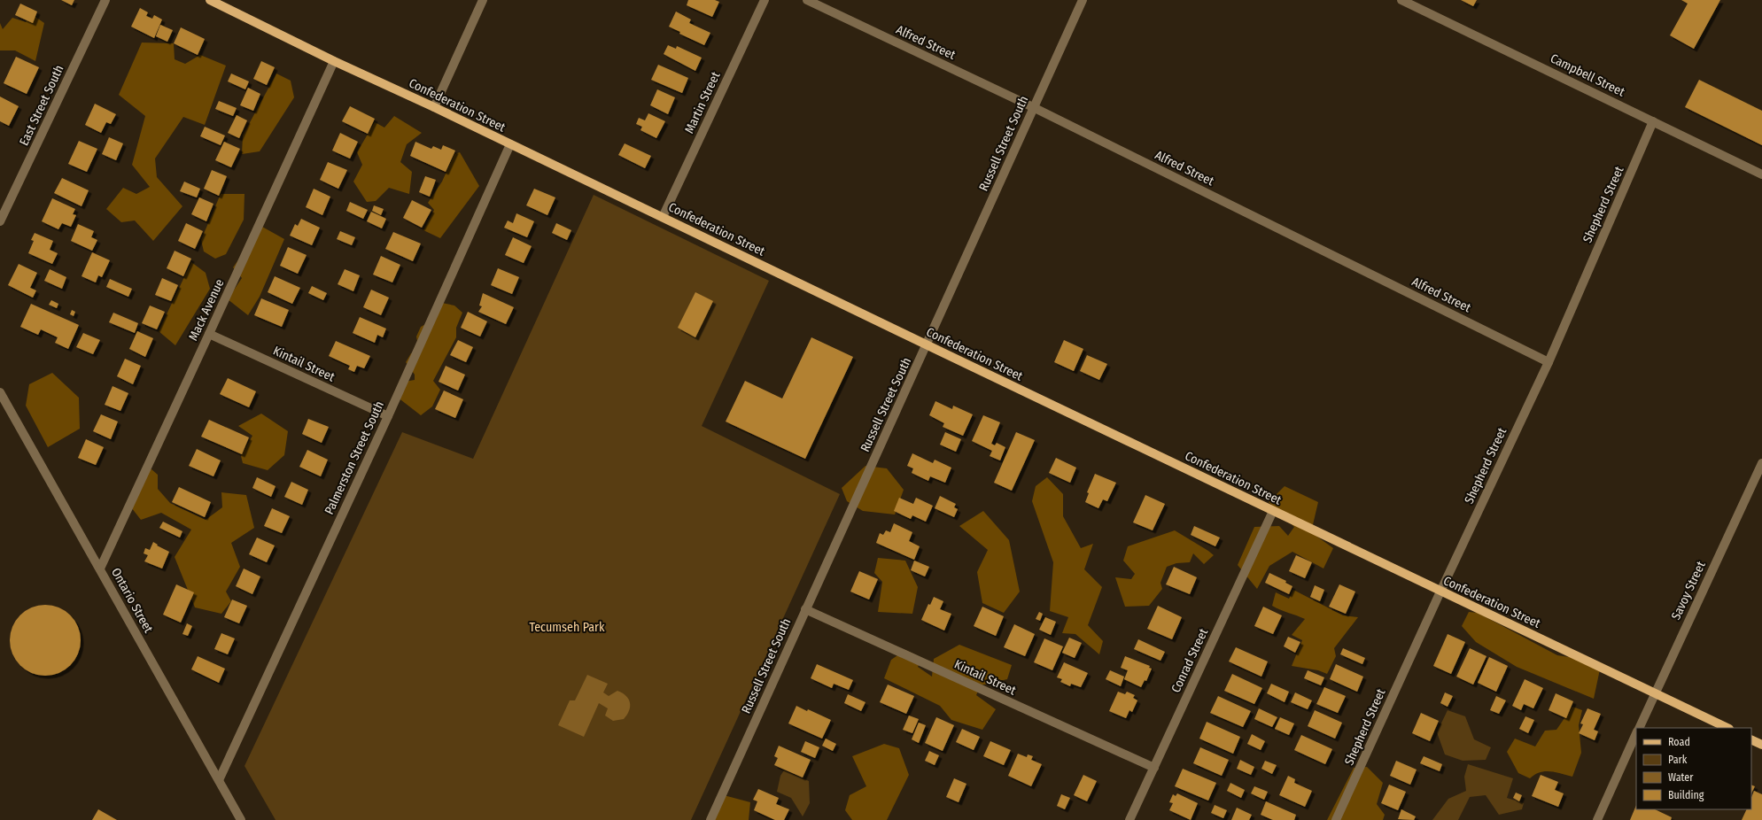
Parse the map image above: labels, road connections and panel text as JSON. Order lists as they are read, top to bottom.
{
  "streets": {
    "main road": ["Confederation Street"],
    "street": [
      "Alfred Street",
      "Campbell Street",
      "Martin Street",
      "East Street South",
      "Russell Street South",
      "Shepherd Street",
      "Mack Avenue",
      "Kintail Street",
      "Palmerston Street South",
      "Savoy Street",
      "Ontario Street",
      "Conrad Street"
    ]
  },
  "crossings": [
    ["Alfred Street", "Russell Street South"],
    ["Alfred Street", "Shepherd Street"],
    ["Campbell Street", "Shepherd Street"],
    ["Martin Street", "Confederation Street"],
    ["Confederation Street", "Russell Street South"],
    ["Confederation Street", "Shepherd Street"],
    ["Confederation Street", "Mack Avenue"],
    ["Confederation Street", "Palmerston Street South"],
    ["Confederation Street", "Savoy Street"],
    ["Confederation Street", "Conrad Street"],
    ["Russell Street South", "Kintail Street"],
    ["Mack Avenue", "Kintail Street"],
    ["Mack Avenue", "Ontario Street"],
    ["Kintail Street", "Palmerston Street South"],
    ["Kintail Street", "Conrad Street"],
    ["Palmerston Street South", "Ontario Street"]
  ],
  "parks": ["Tecumseh Park"],
  "legend": [
    "Road",
    "Park",
    "Water",
    "Building"
  ]
}
